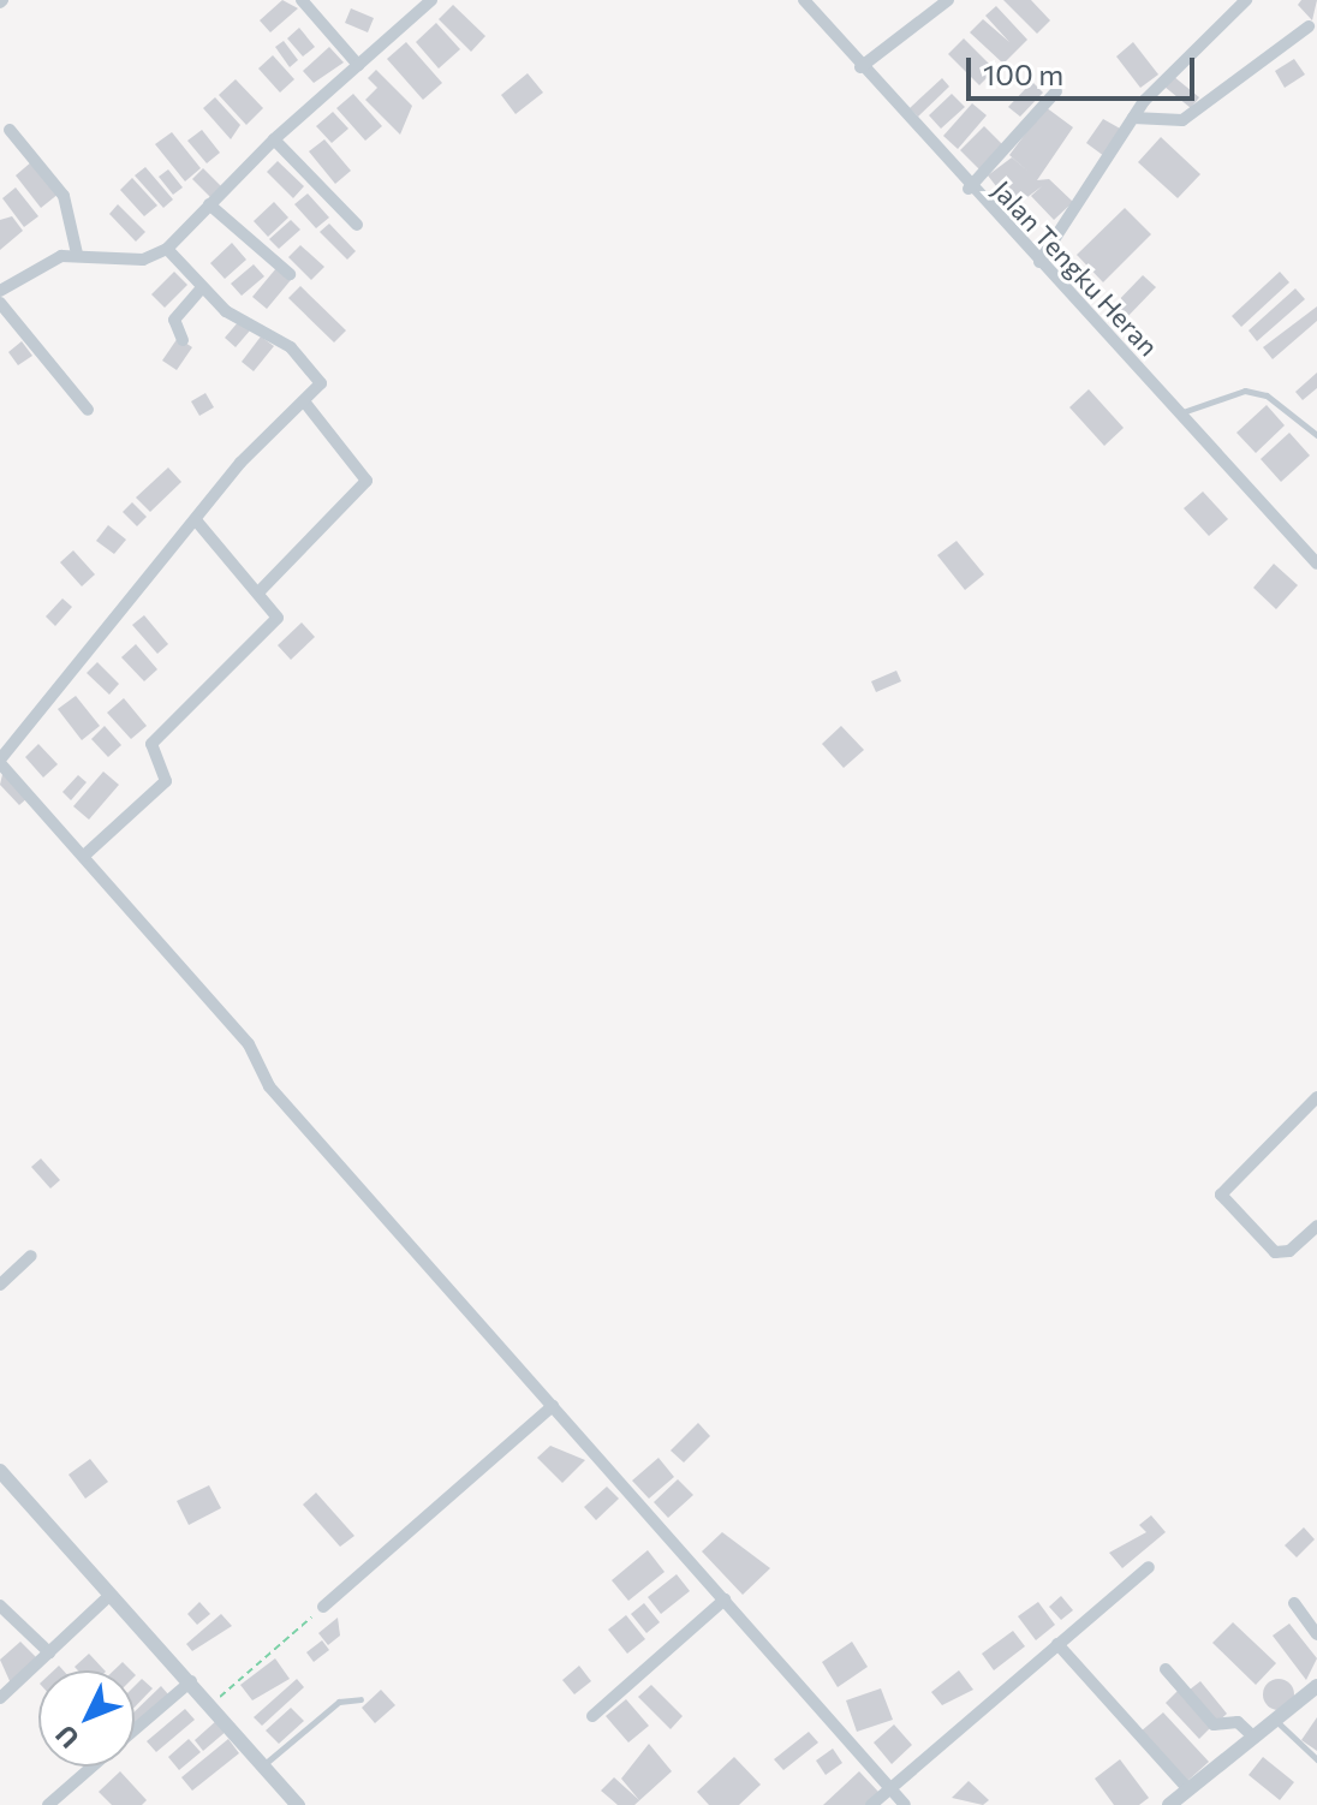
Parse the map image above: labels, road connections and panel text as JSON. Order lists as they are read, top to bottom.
{
  "streets": {
    "street": ["Jalan Tengku Heran"]
  },
  "scale_bar": "100 m",
  "north": "bottom left"
}
